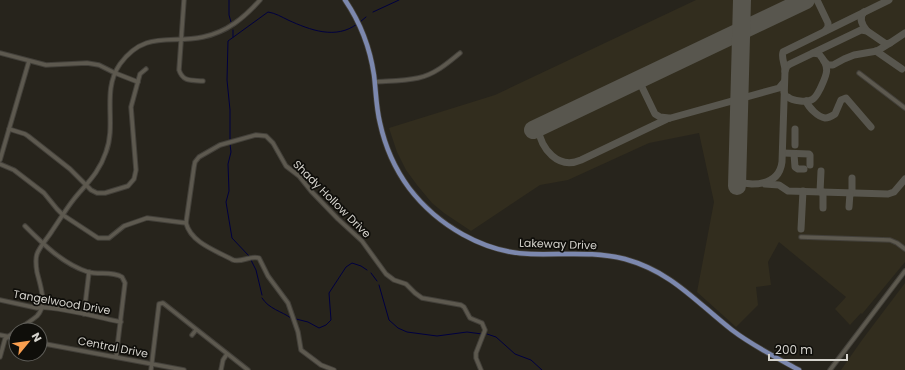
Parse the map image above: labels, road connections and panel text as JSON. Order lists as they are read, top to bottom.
{
  "streets": {
    "main road": ["Lakeway Drive"],
    "street": ["Shady Hollow Drive", "Tangelwood Drive", "Central Drive"]
  },
  "scale_bar": "200 m",
  "north": "top right"
}
